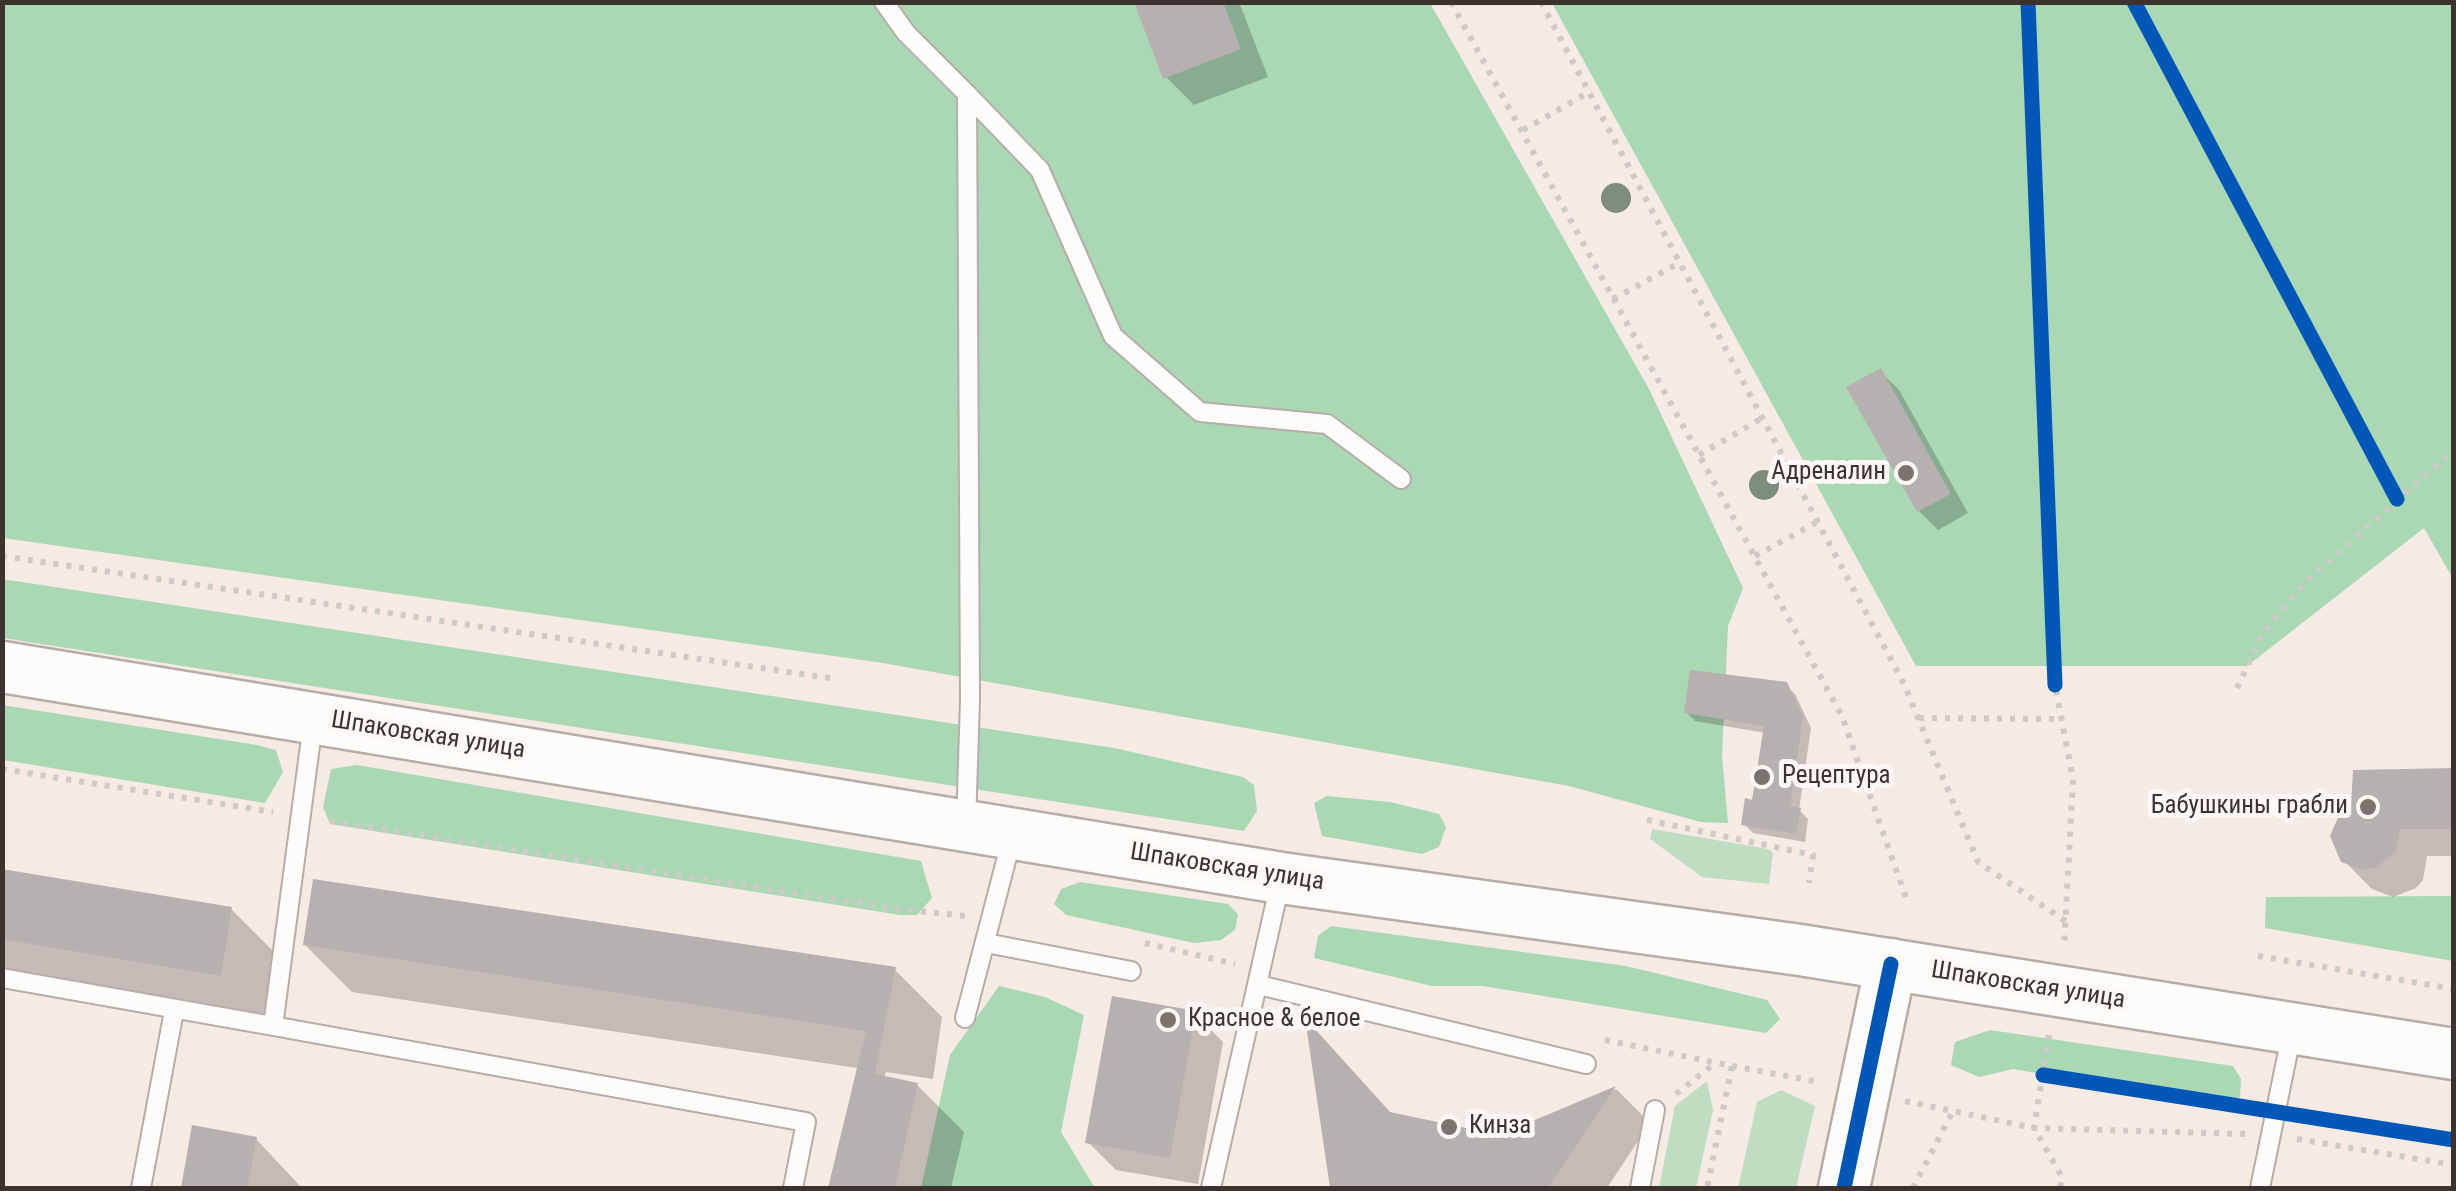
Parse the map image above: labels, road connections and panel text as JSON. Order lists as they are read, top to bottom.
{
  "streets": {
    "main road": ["Шпаковская улица"]
  },
  "places": [
    "Адреналин",
    "Рецептура",
    "Бабушкины грабли",
    "Красное & белое",
    "Кинза"
  ]
}
